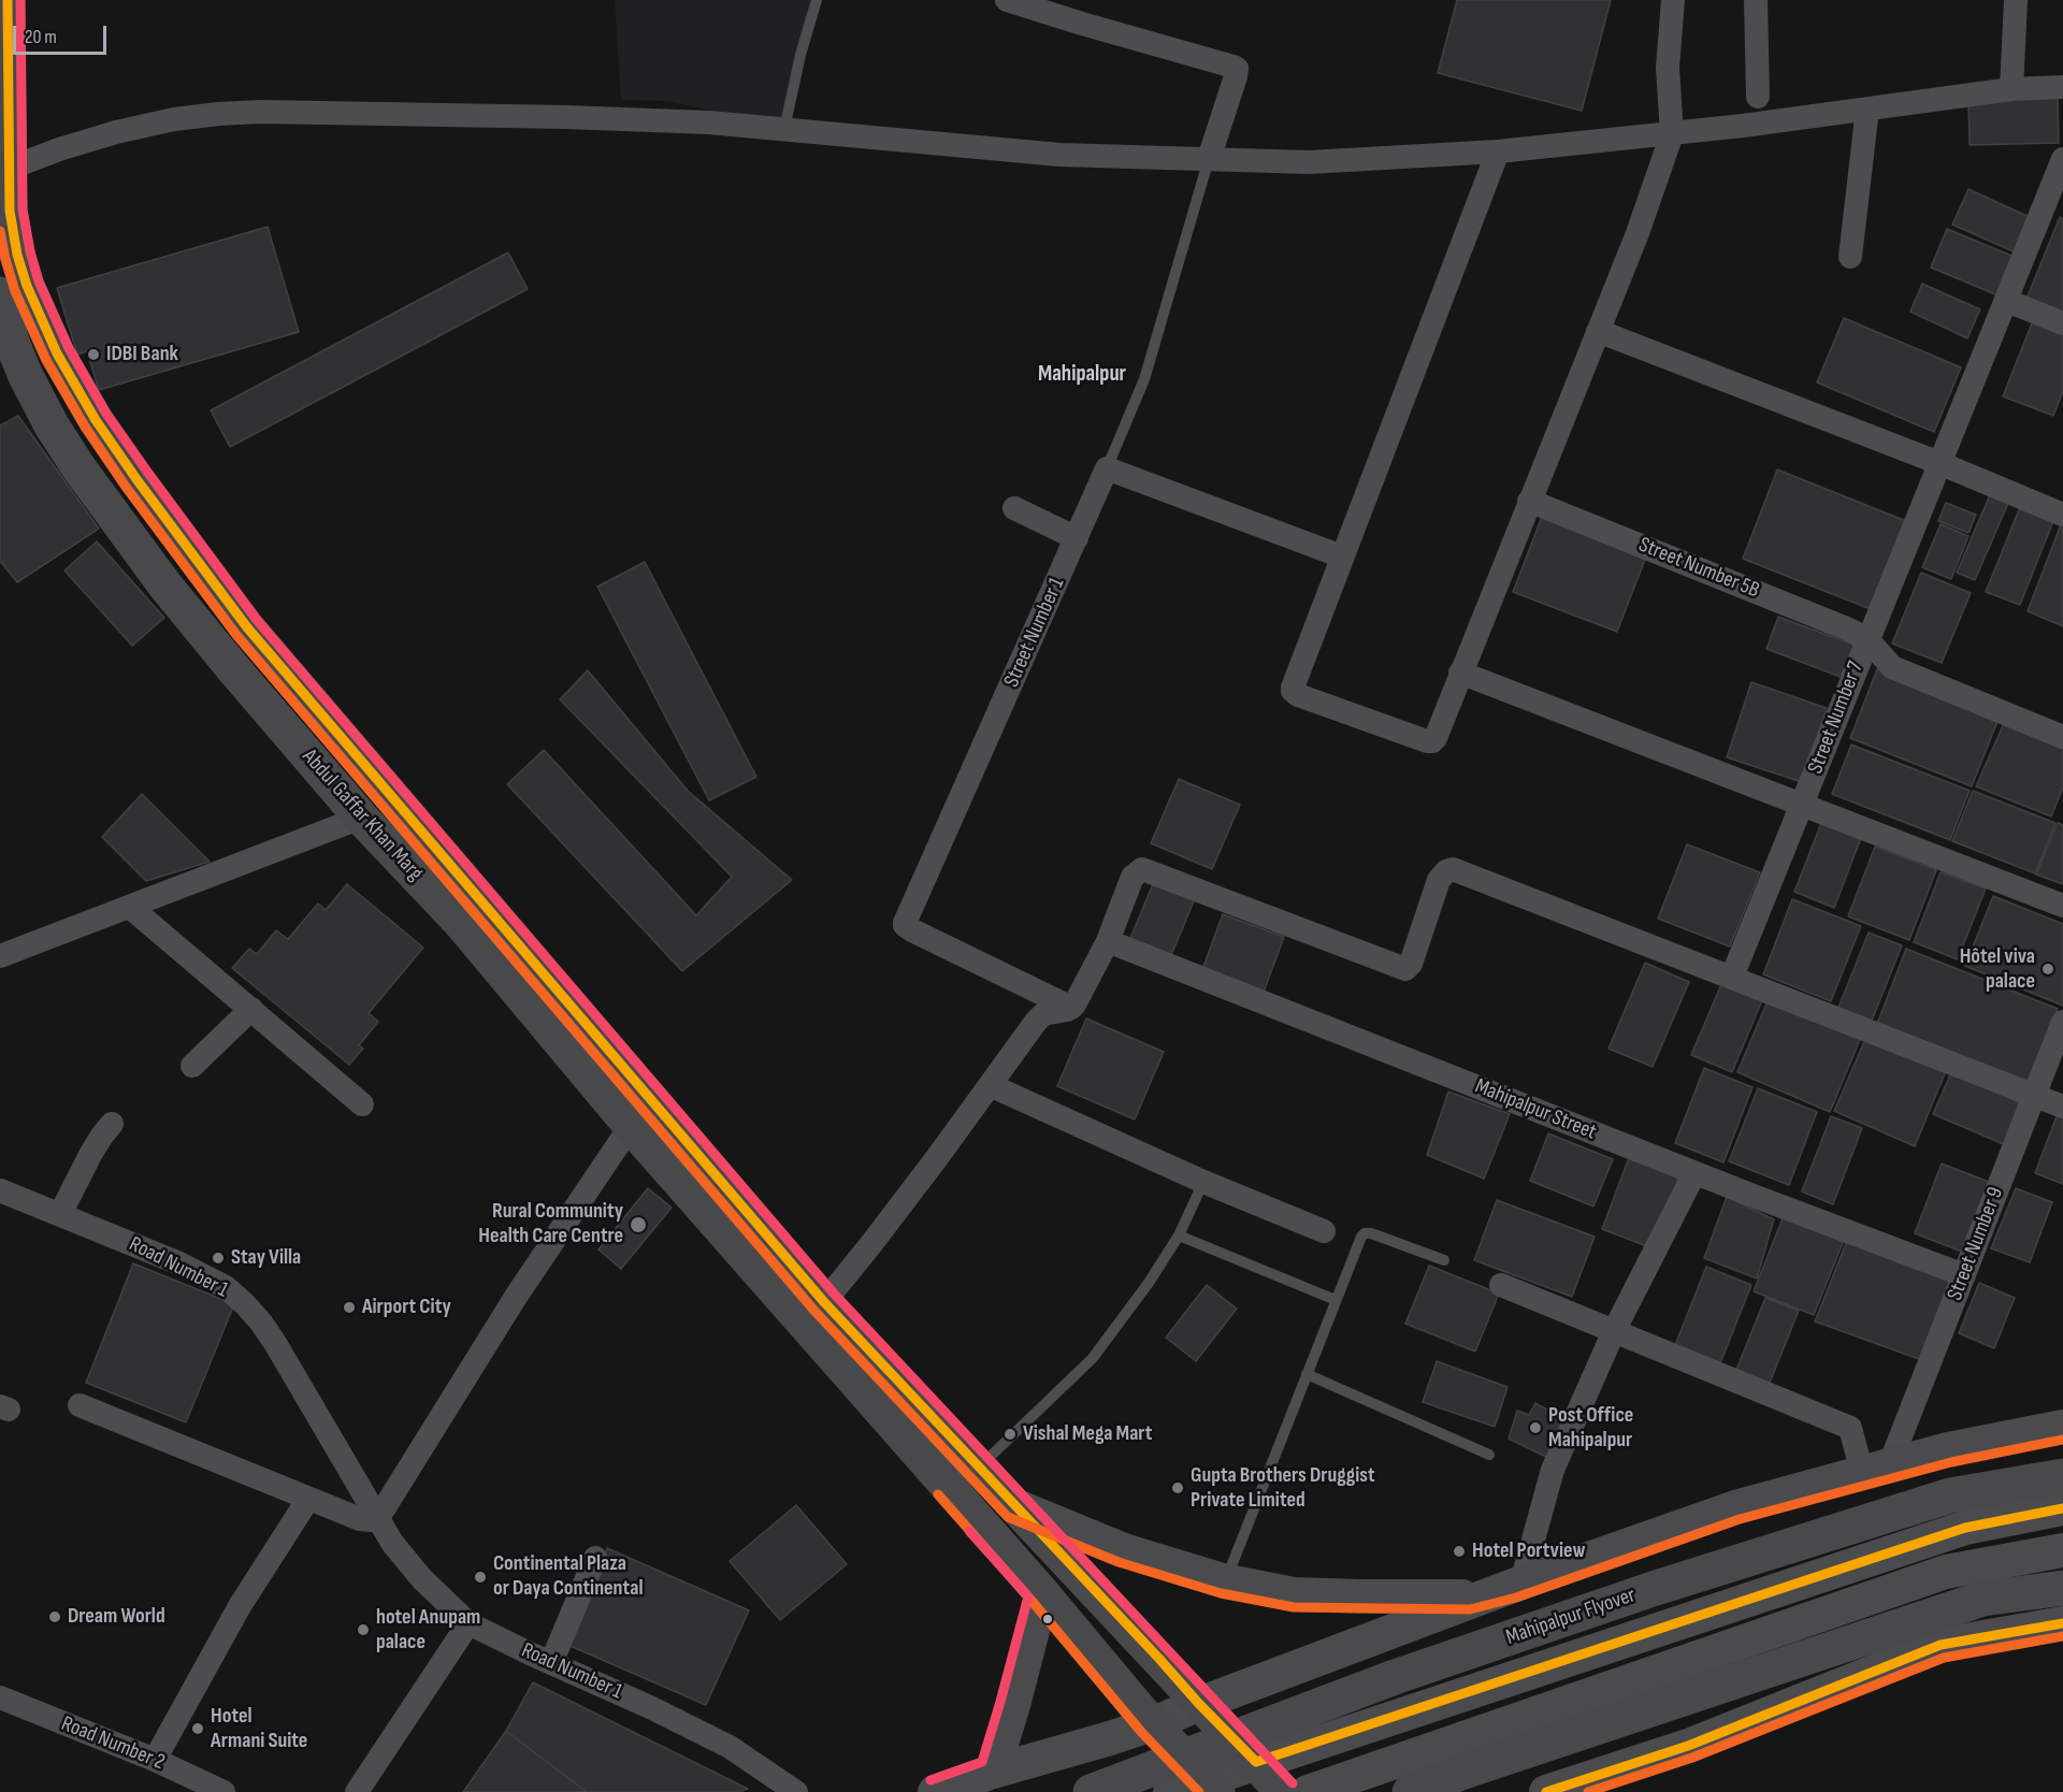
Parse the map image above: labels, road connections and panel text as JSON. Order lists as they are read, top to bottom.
{
  "streets": {
    "main road": ["Abdul Gaffar Khan Marg", "Mahipalpur Flyover"],
    "street": [
      "Street Number 5B",
      "Street Number 1",
      "Street Number 7",
      "Mahipalpur Street",
      "Street Number 9",
      "Road Number 1",
      "Road Number 2"
    ]
  },
  "crossings": [
    ["Street Number 5B", "Street Number 7"],
    ["Mahipalpur Street", "Street Number 9"]
  ],
  "districts": ["Mahipalpur"],
  "places": [
    "IDBI Bank",
    "Hôtel viva palace",
    "Rural Community Health Care Centre",
    "Stay Villa",
    "Airport City",
    "Post Office Mahipalpur",
    "Vishal Mega Mart",
    "Gupta Brothers Druggist Private Limited",
    "Hotel Portview",
    "Continental Plaza or Daya Continental",
    "Dream World",
    "hotel Anupam palace",
    "Hotel Armani Suite"
  ],
  "scale_bar": "20 m"
}
